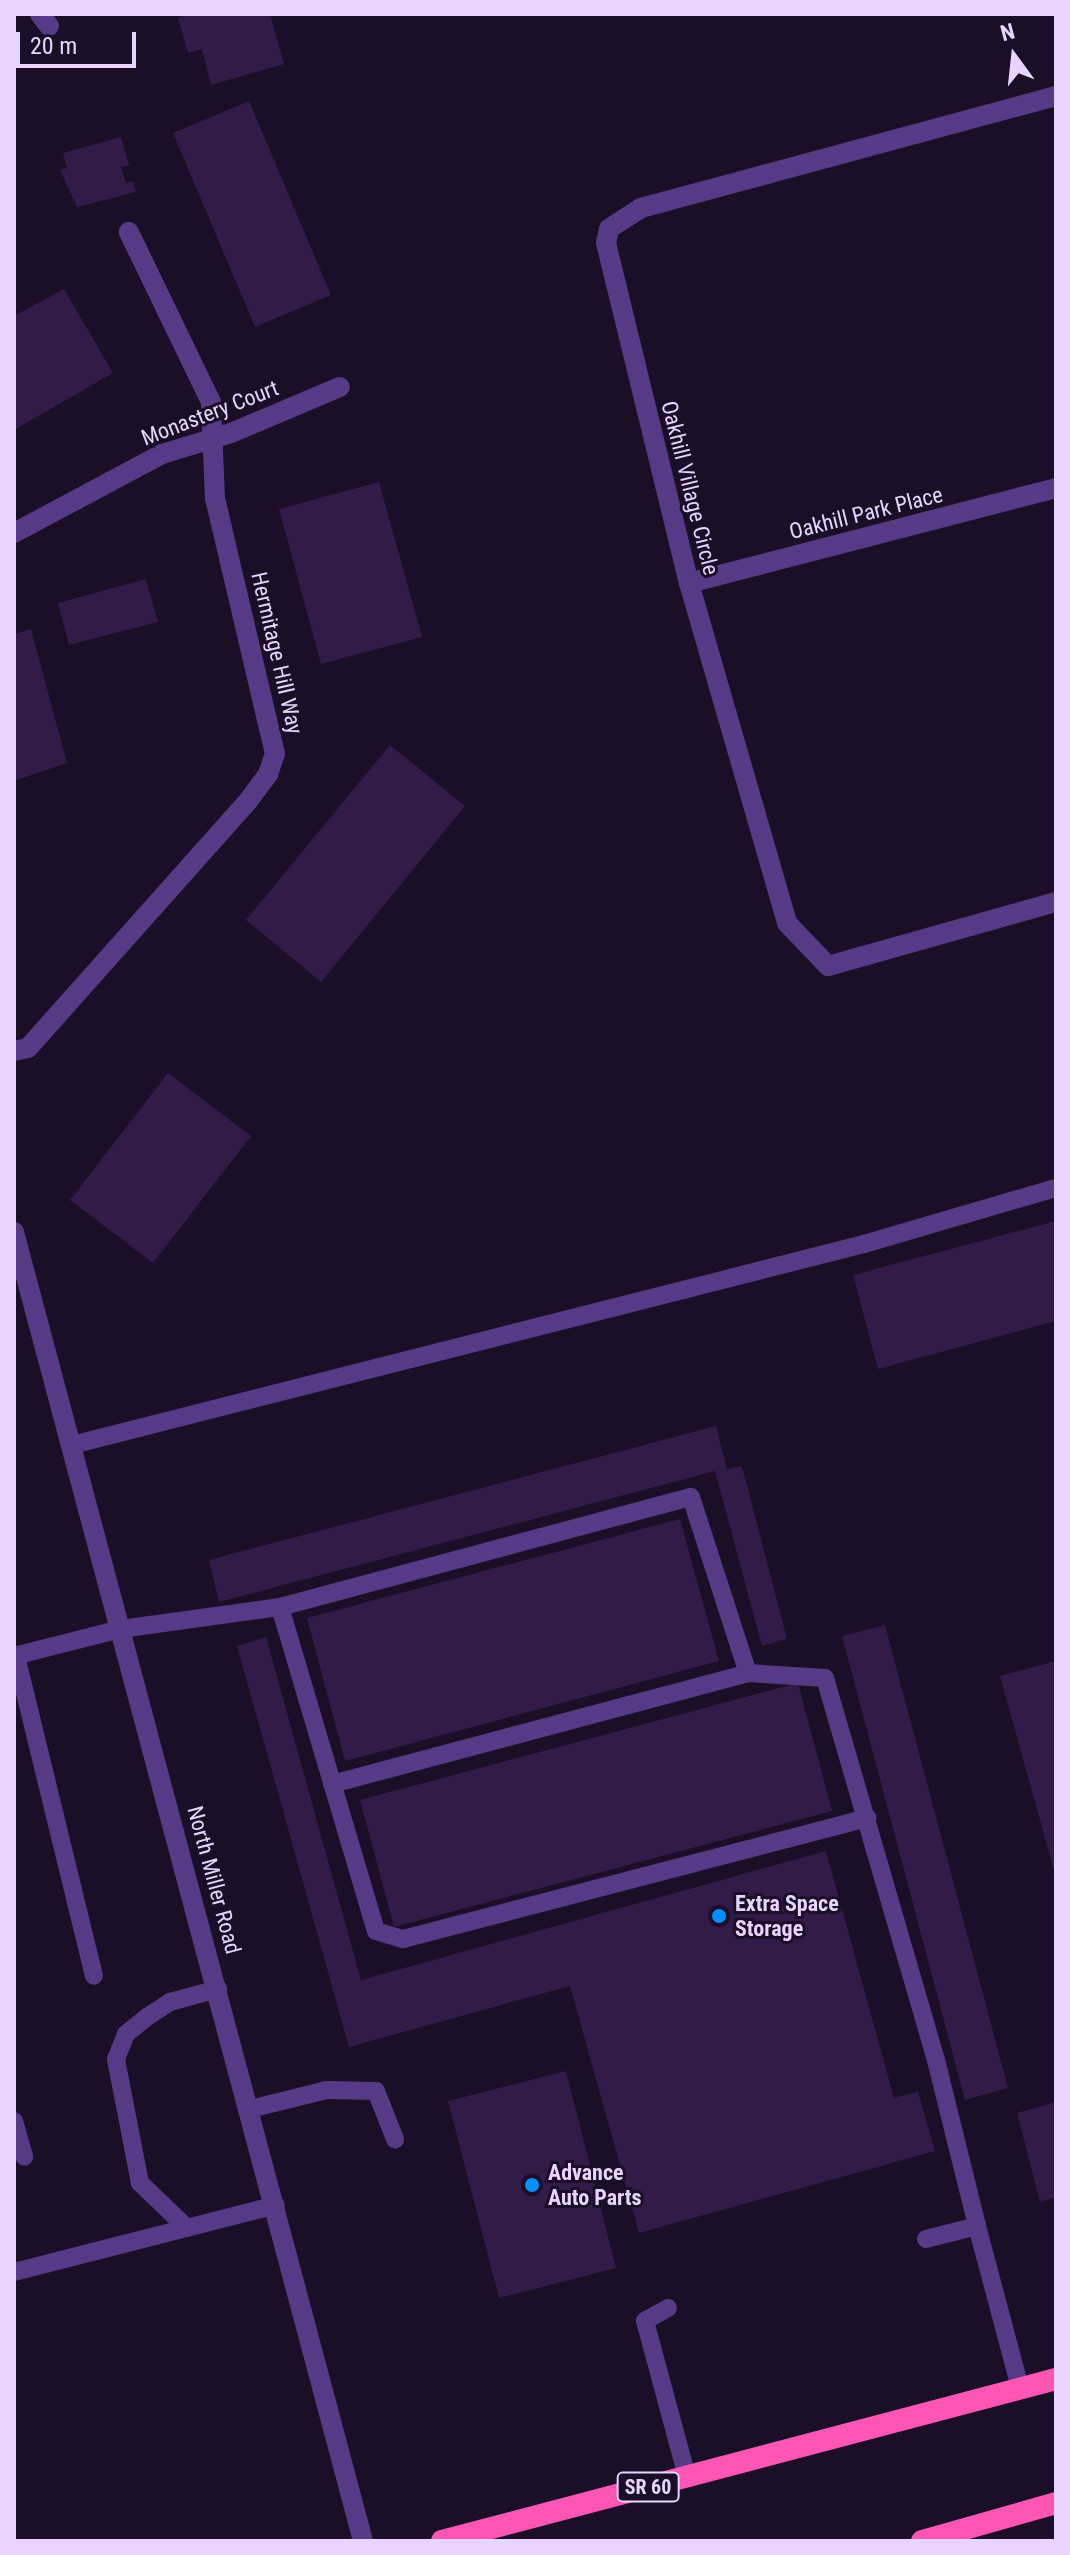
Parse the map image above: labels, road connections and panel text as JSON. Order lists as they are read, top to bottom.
{
  "streets": {
    "highway": ["SR 60"],
    "street": [
      "Monastery Court",
      "Oakhill Village Circle",
      "Oakhill Park Place",
      "Hermitage Hill Way",
      "North Miller Road"
    ]
  },
  "crossings": [
    ["Monastery Court", "Hermitage Hill Way"],
    ["Oakhill Village Circle", "Oakhill Park Place"]
  ],
  "places": ["Extra Space Storage", "Advance Auto Parts"],
  "scale_bar": "20 m",
  "north": "top"
}
